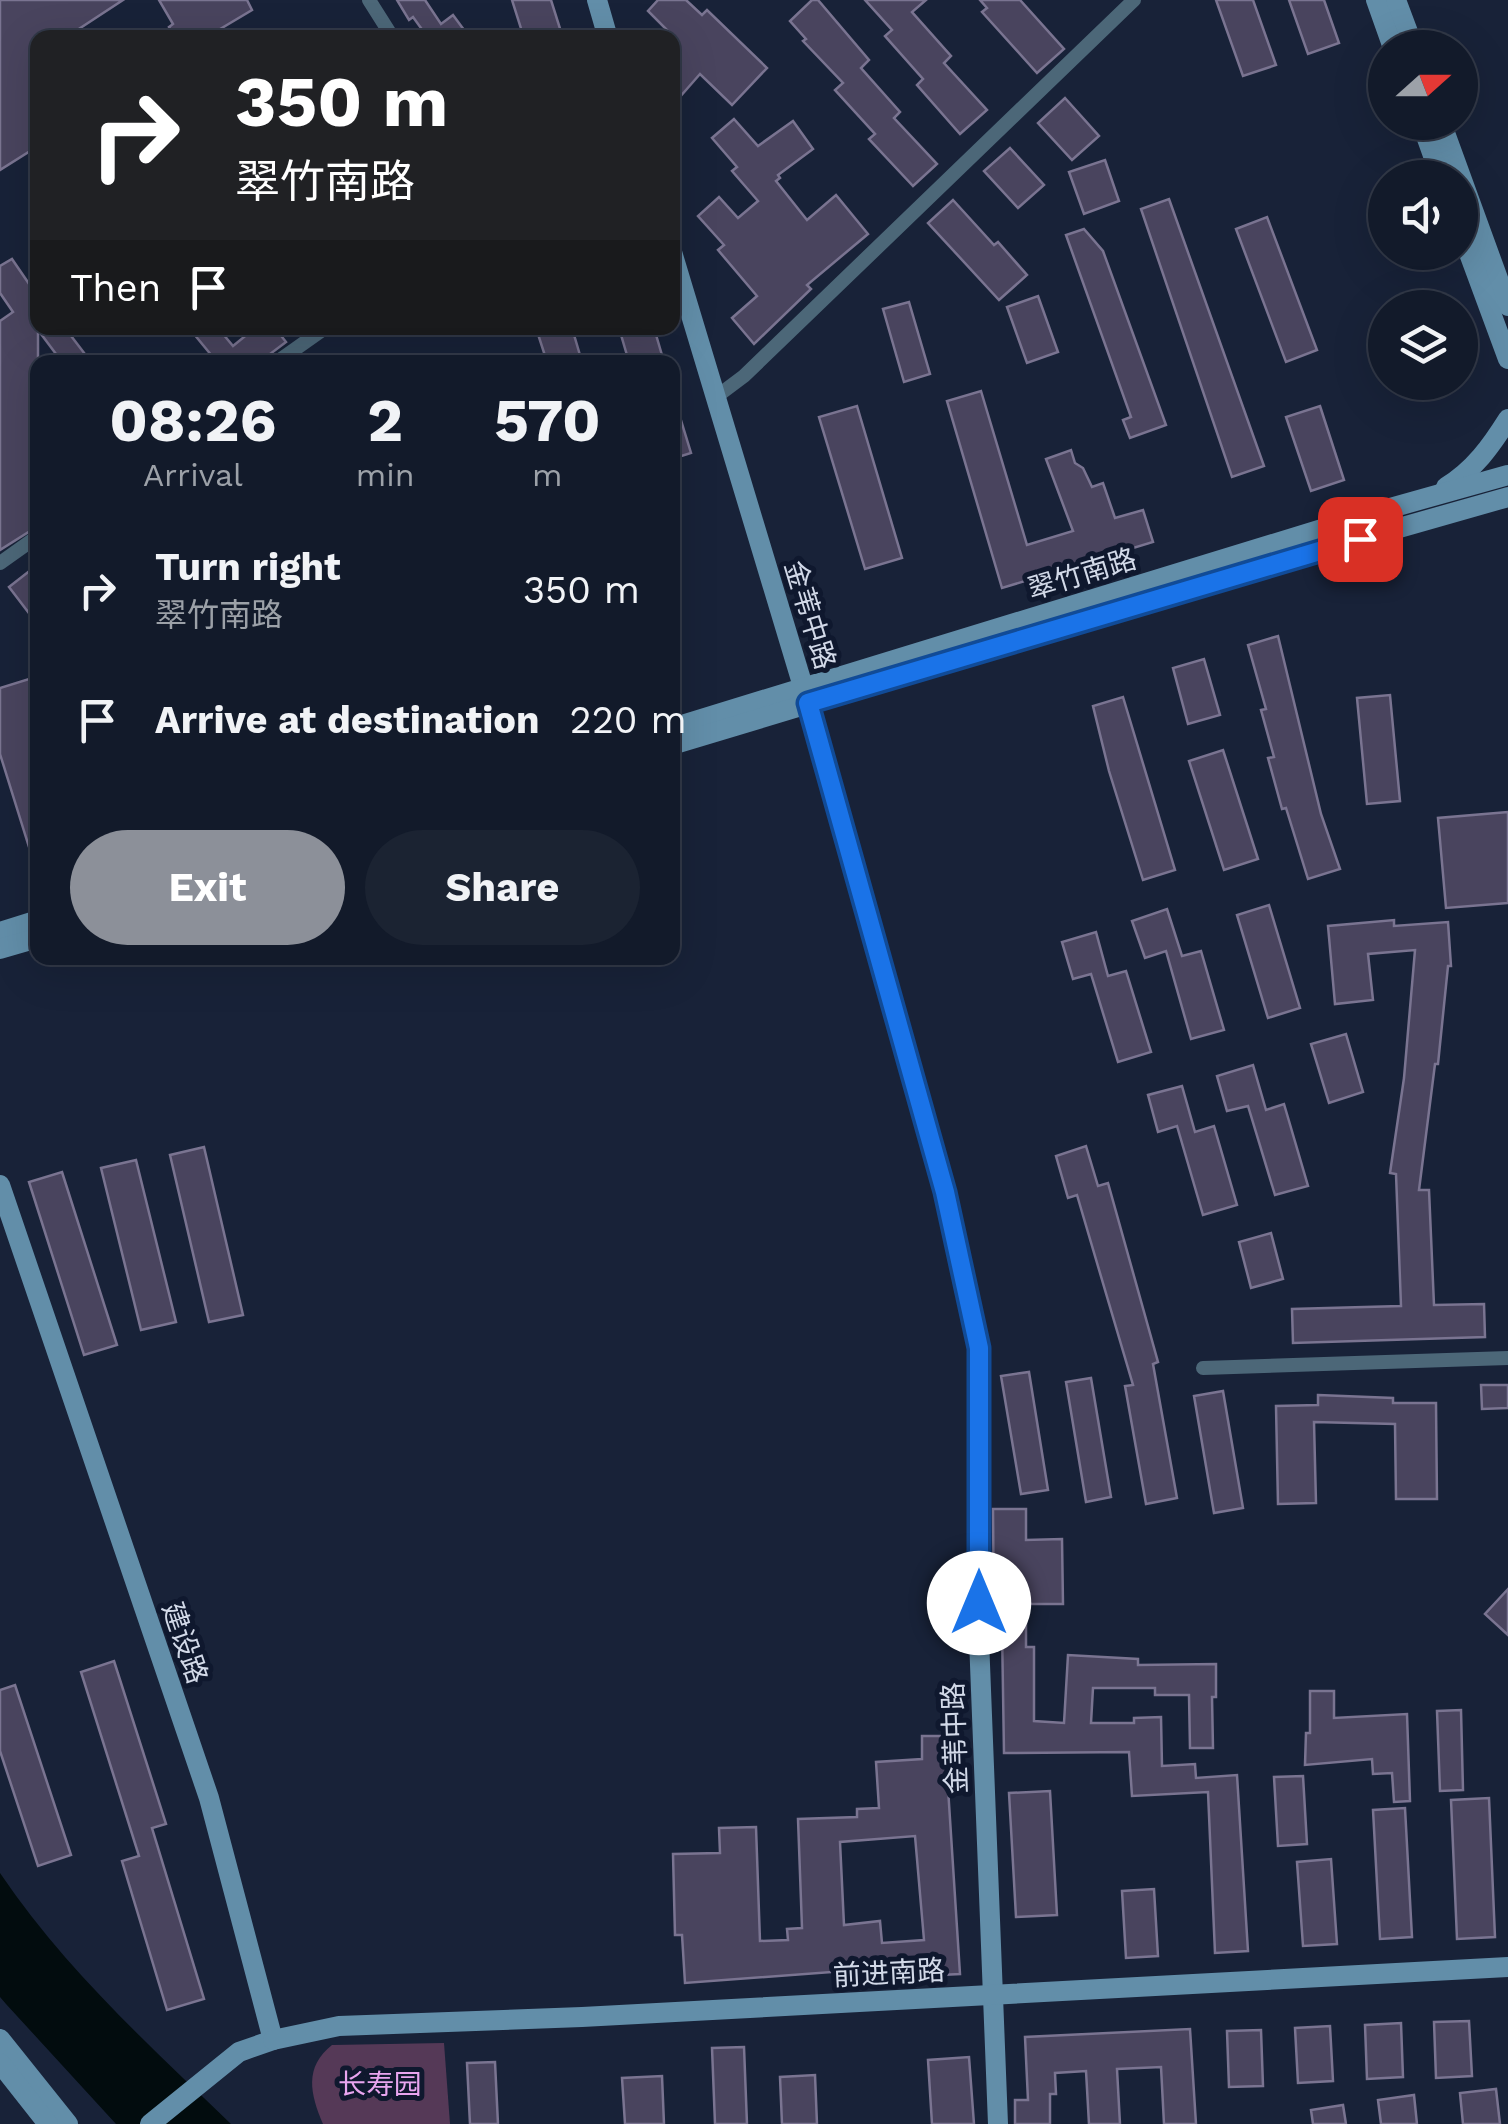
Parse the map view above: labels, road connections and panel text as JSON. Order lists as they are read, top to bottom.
{
  "streets": {
    "street": [
      "翠竹南路",
      "金苇中路",
      "建设路",
      "前进南路"
    ]
  },
  "crossings": [
    ["翠竹南路", "金苇中路"],
    ["金苇中路", "前进南路"],
    ["建设路", "前进南路"]
  ],
  "parks": ["长寿园"],
  "north": "right",
  "page": {
    "turn": ["350 m", "翠竹南路"],
    "then": "Then",
    "eta": [
      "08:26",
      "Arrival",
      "2",
      "min",
      "570",
      "m"
    ],
    "list": [
      {
        "name": "Turn right",
        "note": "翠竹南路",
        "value": "350 m"
      },
      {
        "name": "Arrive at destination",
        "value": "220 m"
      }
    ],
    "buttons": ["Exit", "Share"]
  }
}
